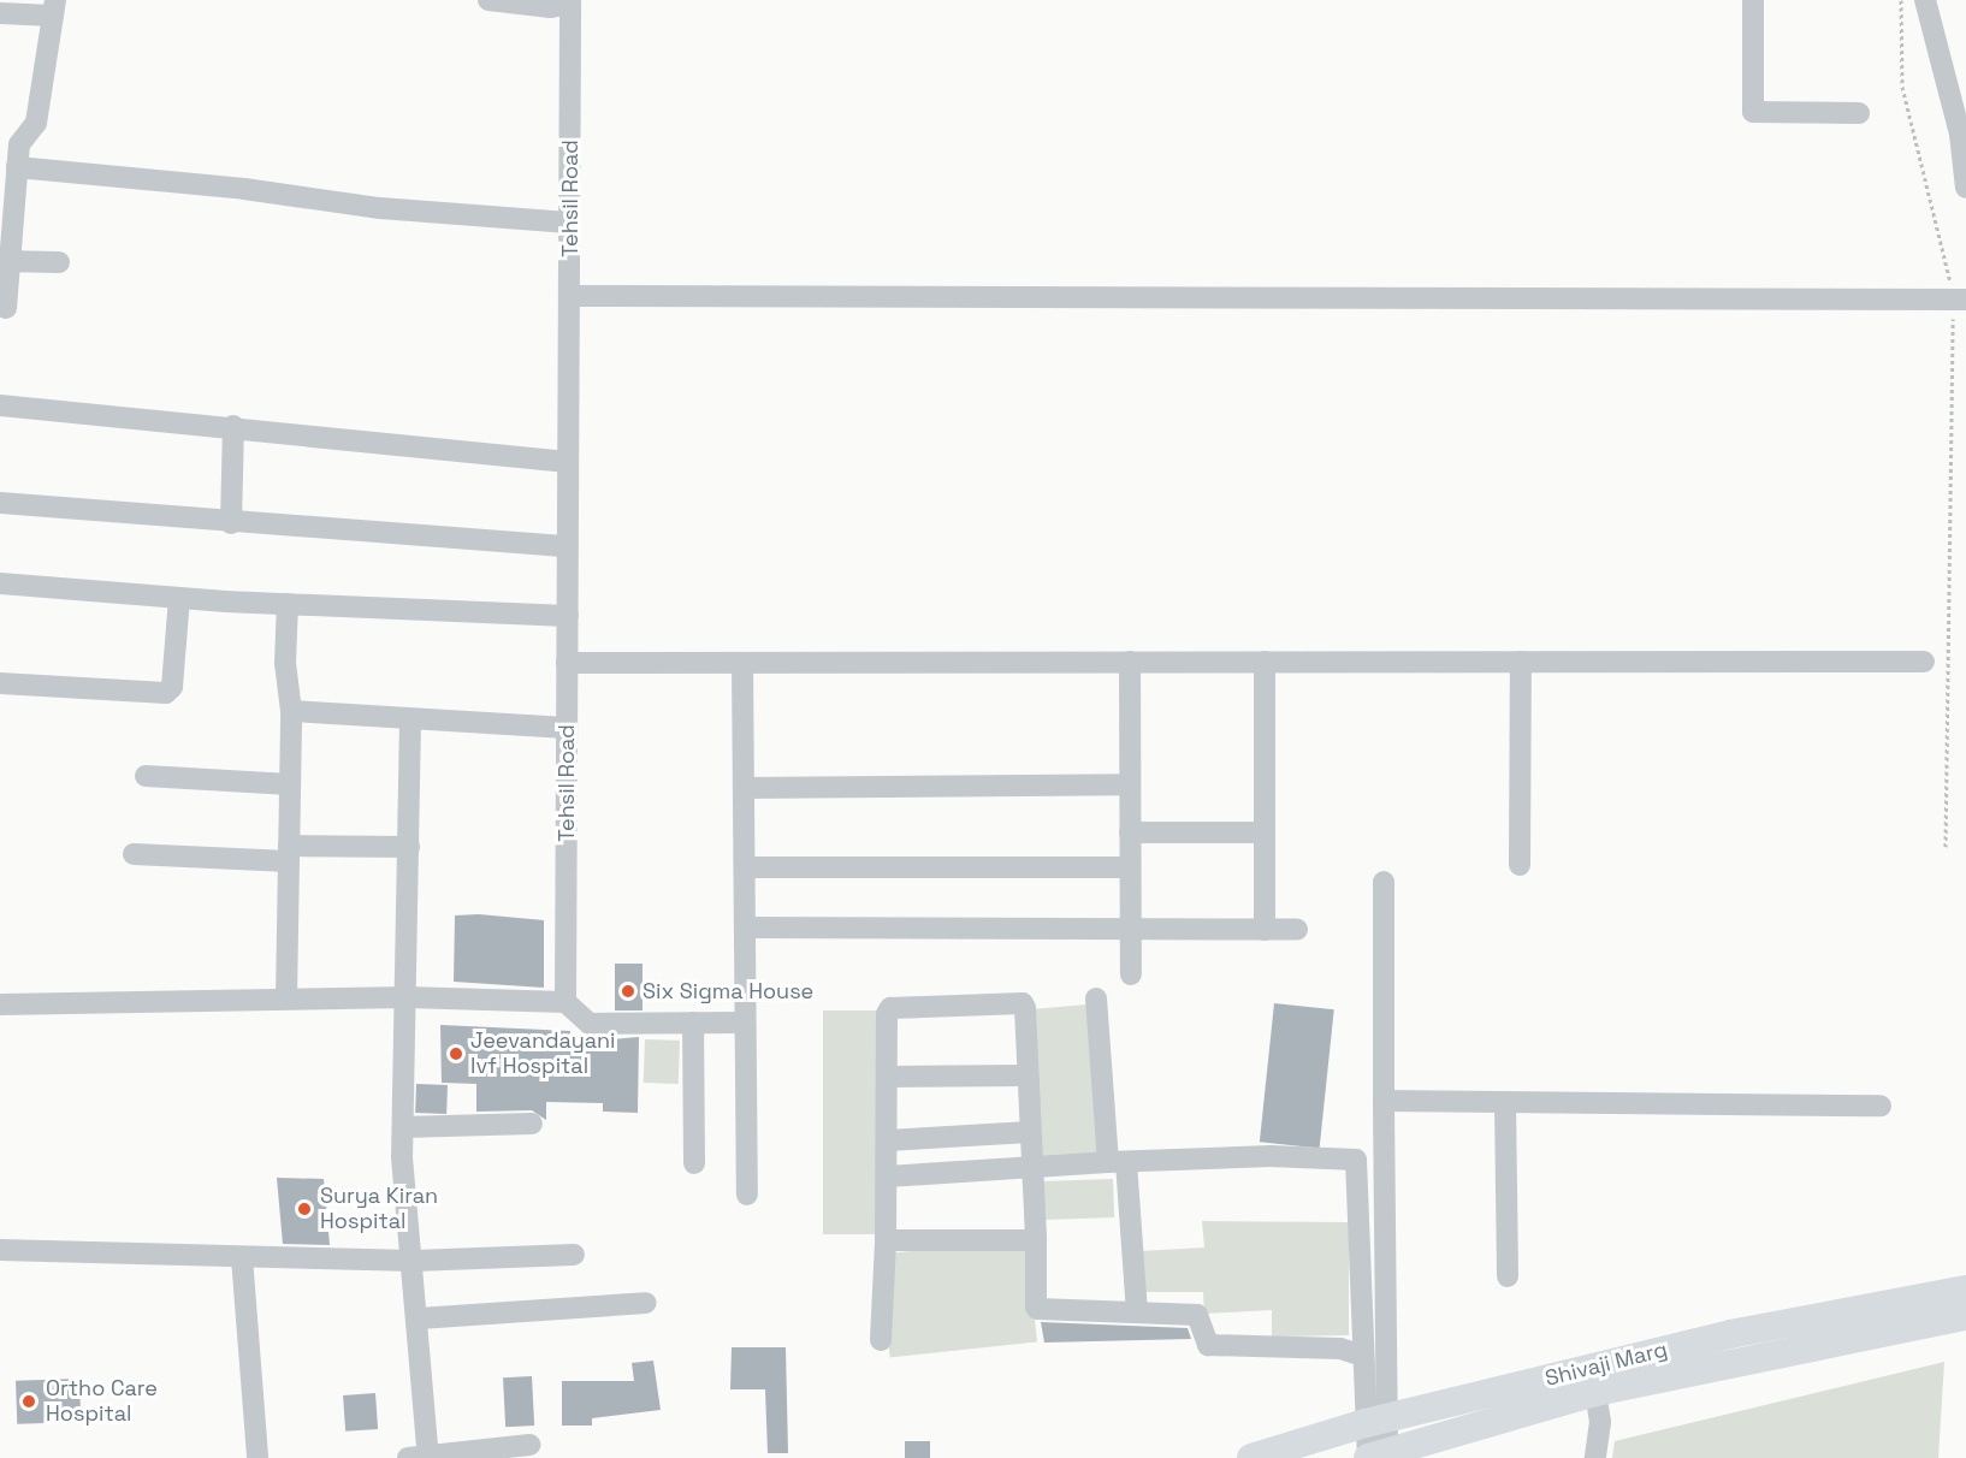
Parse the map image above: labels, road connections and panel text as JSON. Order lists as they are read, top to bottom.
{
  "streets": {
    "main road": ["Shivaji Marg"],
    "street": ["Tehsil Road"]
  },
  "places": [
    "Six Sigma House",
    "Jeevandayani Ivf Hospital",
    "Surya Kiran Hospital",
    "Ortho Care Hospital"
  ]
}
